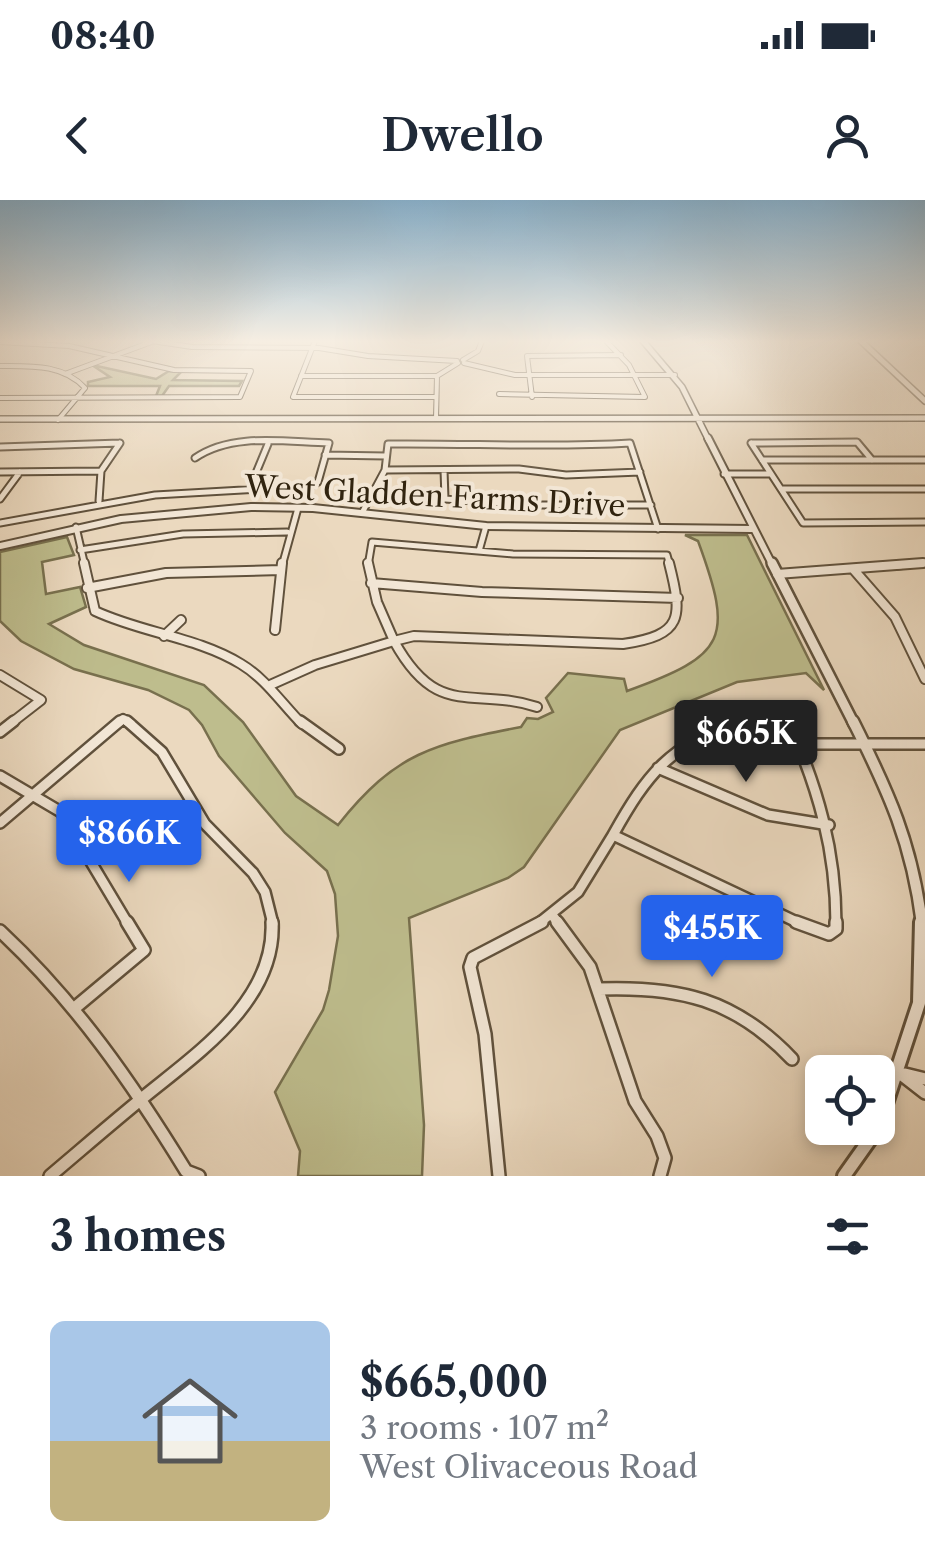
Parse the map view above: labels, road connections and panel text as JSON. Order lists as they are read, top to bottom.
{
  "streets": {
    "street": ["West Gladden Farms Drive"]
  },
  "page": {
    "status": "08:40",
    "header": "Dwello",
    "price": ["$665K", "$866K", "$455K"],
    "heading": "3 homes",
    "list": [
      {
        "name": "$665,000",
        "note": "3 rooms · 107 m² · West Olivaceous Road"
      }
    ]
  }
}
